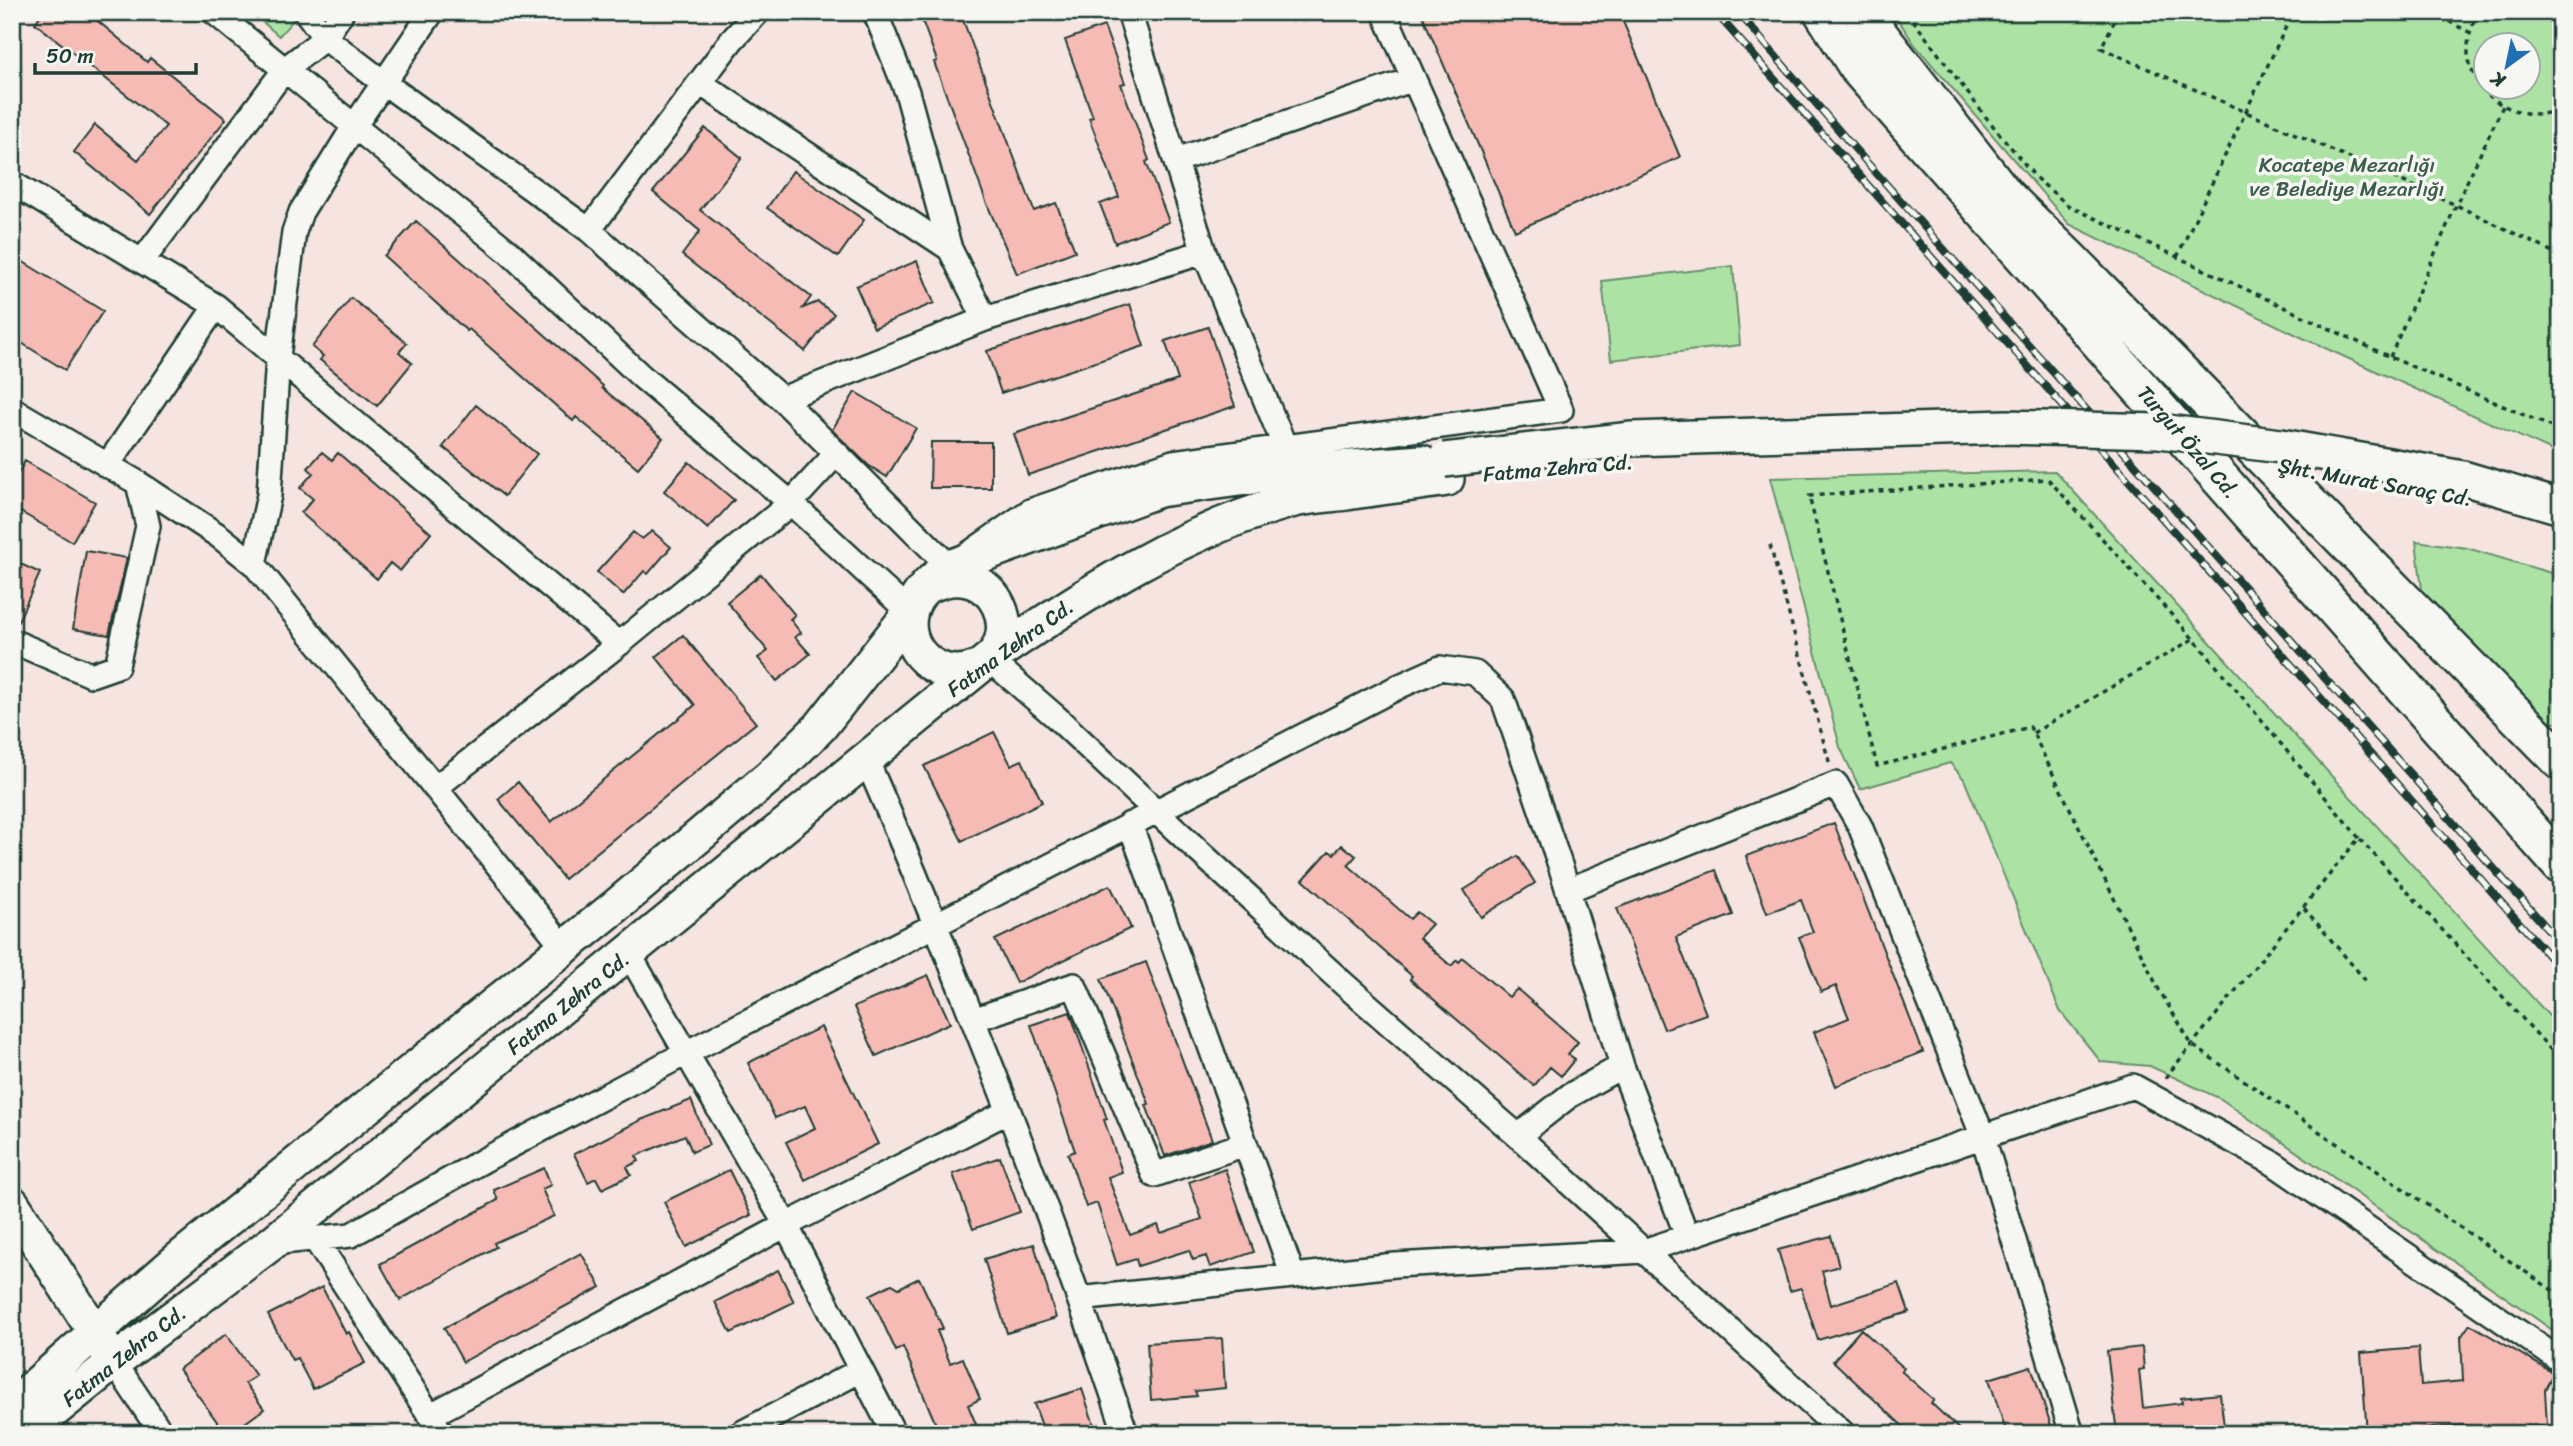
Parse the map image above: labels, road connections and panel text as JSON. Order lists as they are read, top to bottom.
{
  "streets": {
    "main road": ["Turgut Özal Cd.", "Fatma Zehra Cd.", "Şht. Murat Saraç Cd."]
  },
  "crossings": [
    ["Fatma Zehra Cd.", "Şht. Murat Saraç Cd."]
  ],
  "parks": ["Kocatepe Mezarlığı ve Belediye Mezarlığı"],
  "scale_bar": "50 m",
  "north": "bottom left"
}
